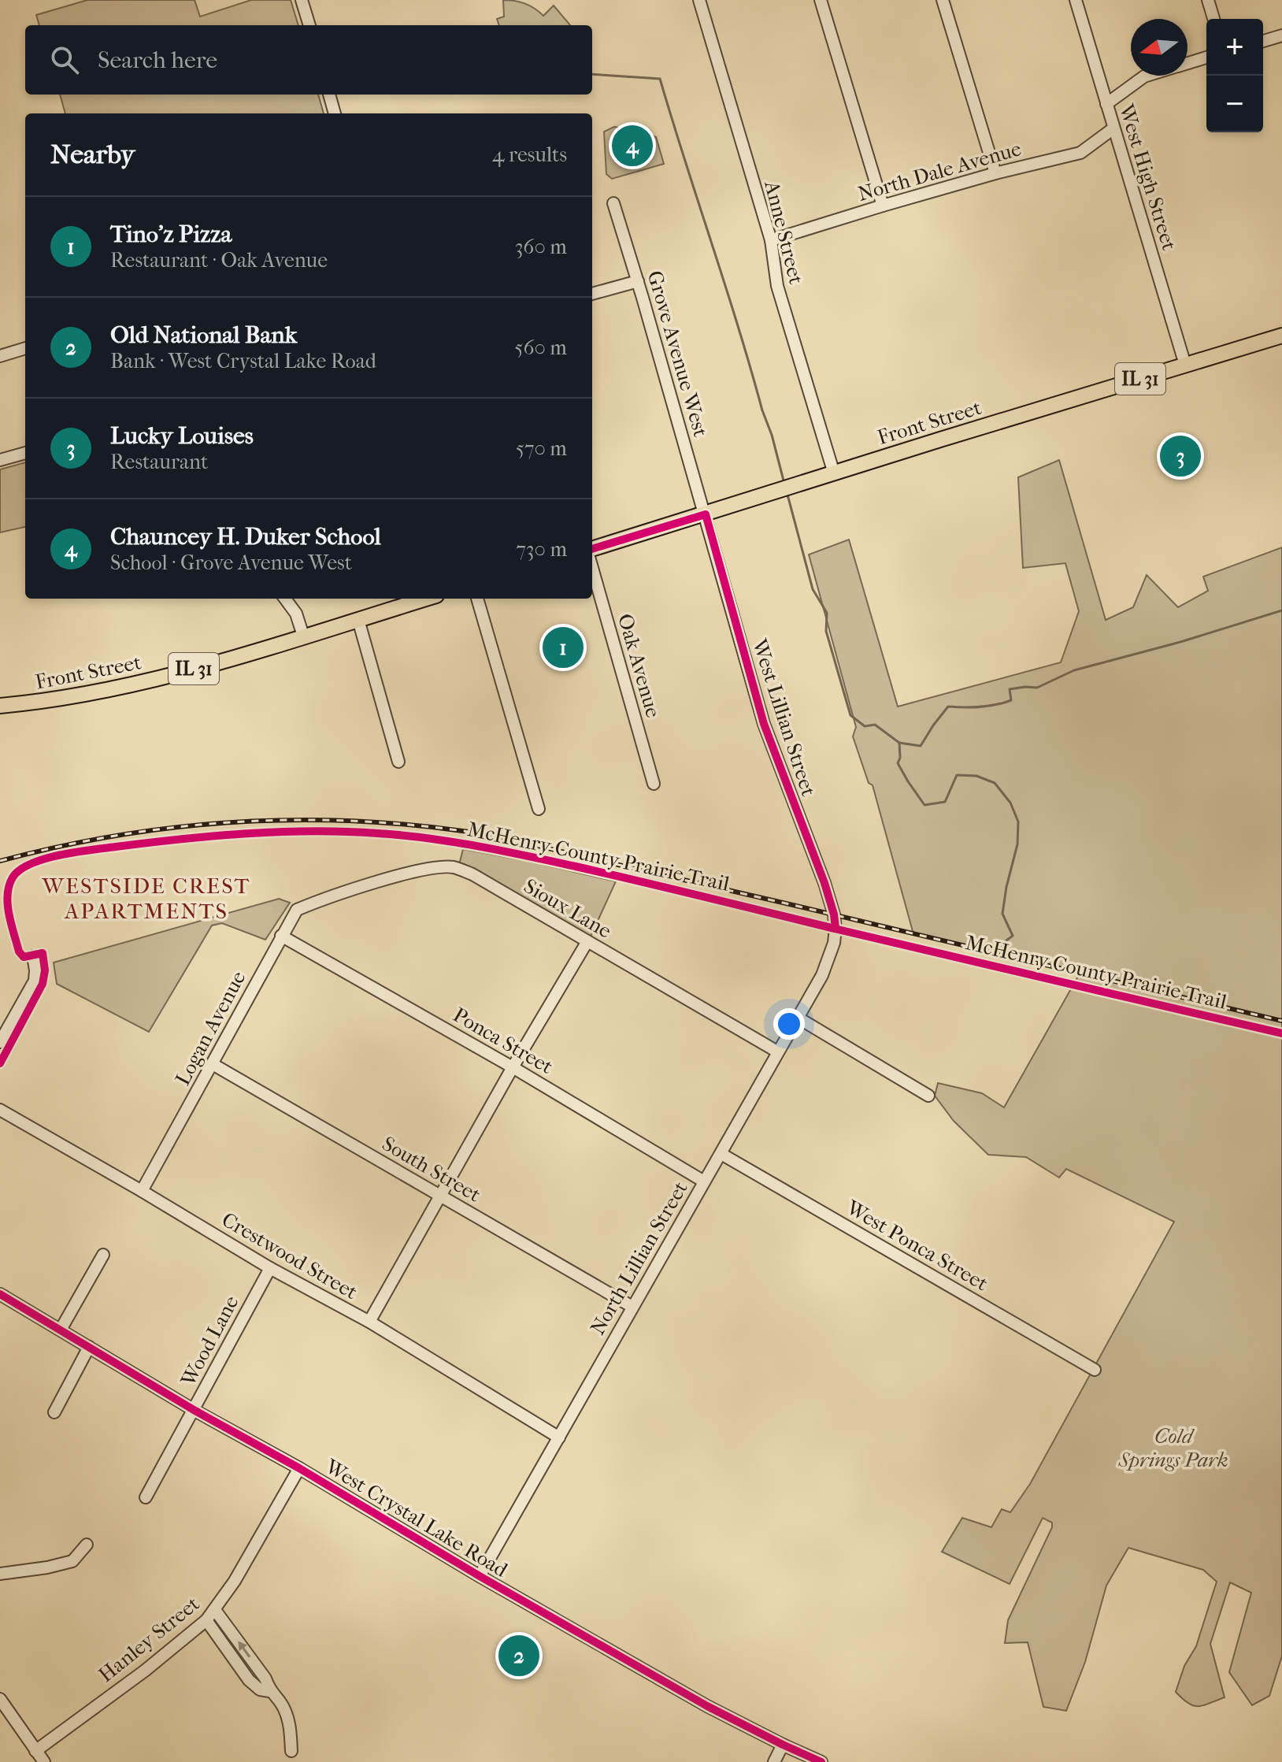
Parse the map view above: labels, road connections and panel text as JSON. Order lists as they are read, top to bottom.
{
  "streets": {
    "main road": ["IL 31", "Front Street"],
    "street": [
      "North Dale Avenue",
      "West High Street",
      "Anne Street",
      "Grove Avenue West",
      "Oak Avenue",
      "West Lillian Street",
      "Sioux Lane",
      "Logan Avenue",
      "Ponca Street",
      "South Street",
      "West Ponca Street",
      "Crestwood Street",
      "North Lillian Street",
      "Wood Lane",
      "West Crystal Lake Road",
      "Hanley Street"
    ],
    "cycle path": ["McHenry County Prairie Trail"]
  },
  "crossings": [
    ["North Dale Avenue", "West High Street"],
    ["North Dale Avenue", "Anne Street"],
    ["West High Street", "Front Street"],
    ["Anne Street", "Front Street"],
    ["Grove Avenue West", "Front Street"],
    ["Grove Avenue West", "West Lillian Street"],
    ["Front Street", "West Lillian Street"],
    ["West Lillian Street", "North Lillian Street"],
    ["Sioux Lane", "Logan Avenue"],
    ["Sioux Lane", "North Lillian Street"],
    ["Logan Avenue", "Ponca Street"],
    ["Logan Avenue", "South Street"],
    ["Logan Avenue", "Crestwood Street"],
    ["Ponca Street", "North Lillian Street"],
    ["South Street", "North Lillian Street"],
    ["West Ponca Street", "North Lillian Street"],
    ["Crestwood Street", "North Lillian Street"],
    ["Crestwood Street", "Wood Lane"],
    ["North Lillian Street", "West Crystal Lake Road"],
    ["Wood Lane", "West Crystal Lake Road"],
    ["West Crystal Lake Road", "Hanley Street"]
  ],
  "districts": ["WESTSIDE CREST APARTMENTS"],
  "parks": ["Cold Springs Park"],
  "north": "left",
  "page": {
    "map_buttons": ["+", "−"],
    "search": "Search here",
    "heading": ["Nearby", "4 results"],
    "pins": [
      "4",
      "3",
      "1",
      "2"
    ],
    "list": [
      {
        "mark": "1",
        "name": "Tino'z Pizza",
        "note": "Restaurant · Oak Avenue",
        "value": "360 m"
      },
      {
        "mark": "2",
        "name": "Old National Bank",
        "note": "Bank · West Crystal Lake Road",
        "value": "560 m"
      },
      {
        "mark": "3",
        "name": "Lucky Louises",
        "note": "Restaurant",
        "value": "570 m"
      },
      {
        "mark": "4",
        "name": "Chauncey H. Duker School",
        "note": "School · Grove Avenue West",
        "value": "730 m"
      }
    ]
  }
}
